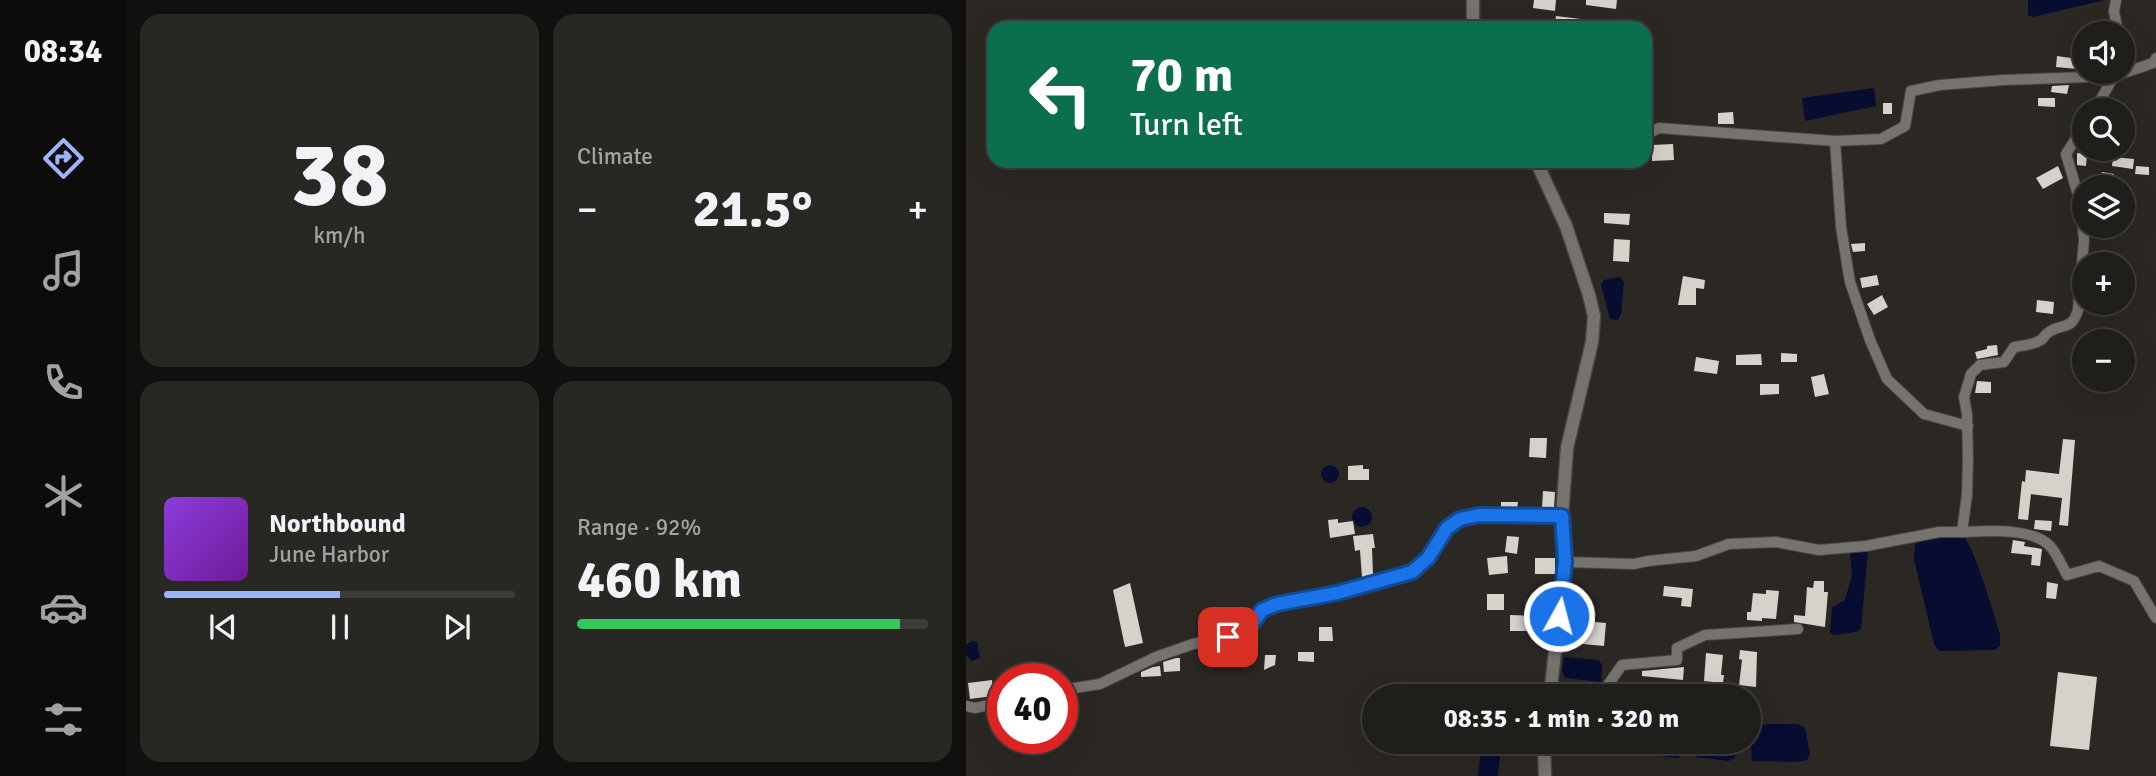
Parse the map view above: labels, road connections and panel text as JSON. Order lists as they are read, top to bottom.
{
  "page": {
    "tabs": "08:34",
    "tile": [
      ["38", "km/h"],
      "Climate",
      ["Range · 92%", "460 km"]
    ],
    "map_buttons": ["+", "−"],
    "turn": ["70 m", "Turn left"],
    "heat": ["−", "21.5°", "+"],
    "song": ["Northbound", "June Harbor"],
    "limit": "40",
    "trip": "08:35 · 1 min · 320 m"
  }
}
